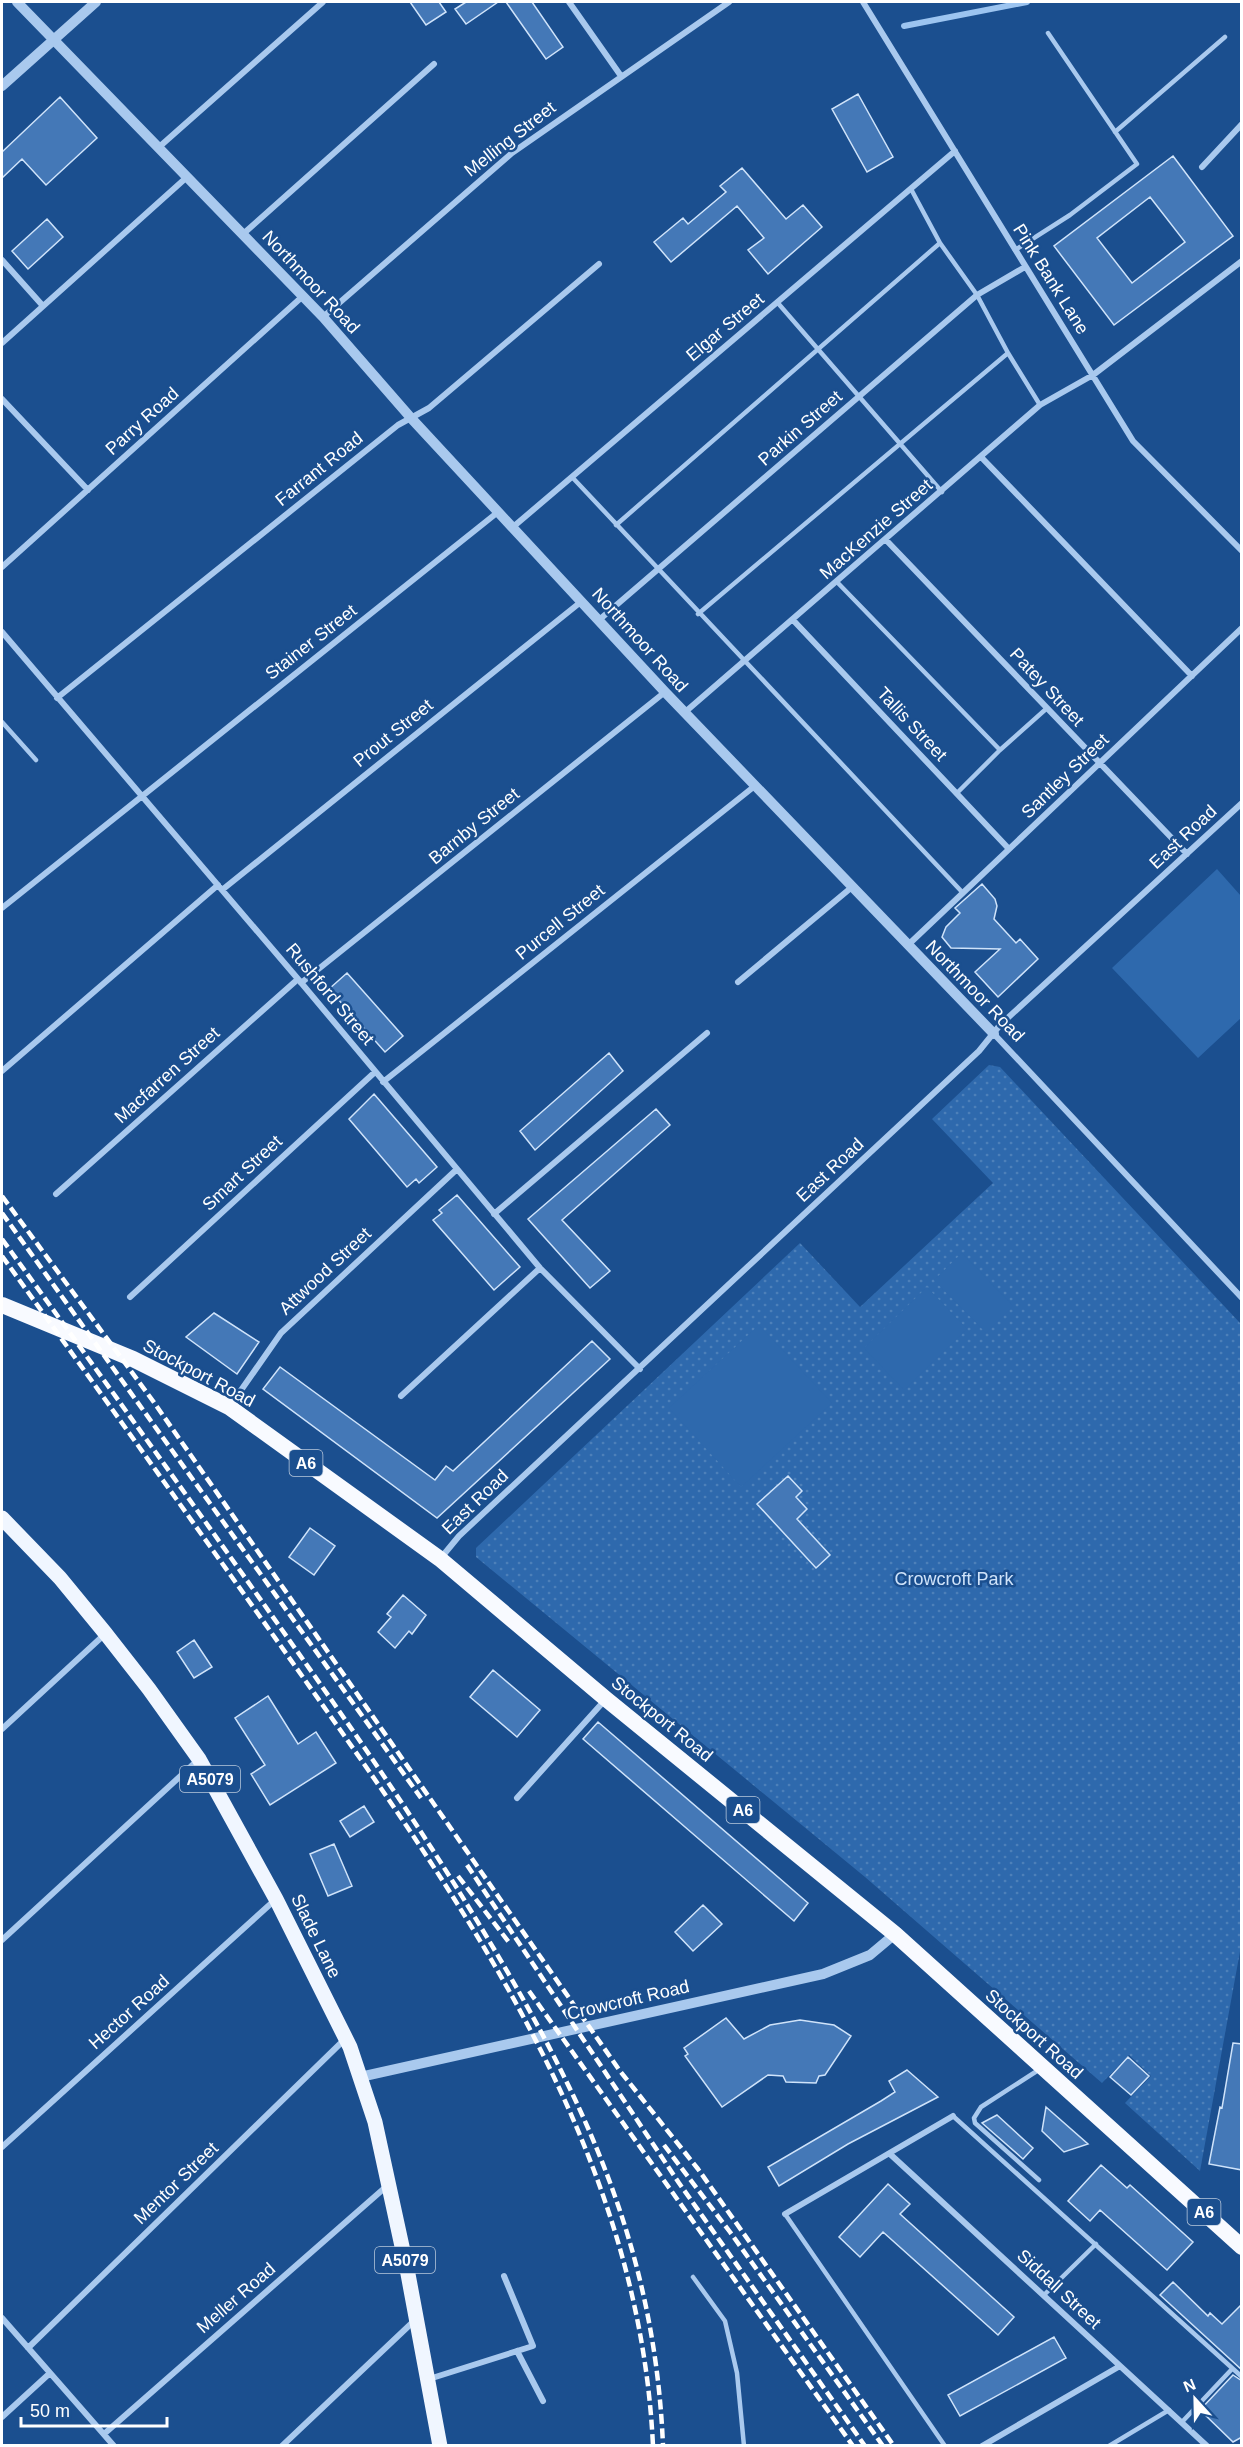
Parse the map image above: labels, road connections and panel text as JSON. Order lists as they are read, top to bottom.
{
  "streets": {
    "highway": ["Stockport Road", "A6"],
    "main road": ["A5079", "Slade Lane"],
    "street": [
      "Melling Street",
      "Pink Bank Lane",
      "Northmoor Road",
      "Elgar Street",
      "Parry Road",
      "Parkin Street",
      "Farrant Road",
      "MacKenzie Street",
      "Stainer Street",
      "Patey Street",
      "Tallis Street",
      "Prout Street",
      "Santley Street",
      "Barnby Street",
      "East Road",
      "Purcell Street",
      "Rushford Street",
      "Macfarren Street",
      "Smart Street",
      "Attwood Street",
      "Crowcroft Road",
      "Hector Road",
      "Mentor Street",
      "Siddall Street",
      "Meller Road"
    ]
  },
  "crossings": [
    ["Melling Street", "Northmoor Road"],
    ["Pink Bank Lane", "Elgar Street"],
    ["Pink Bank Lane", "Parkin Street"],
    ["Pink Bank Lane", "MacKenzie Street"],
    ["Northmoor Road", "Elgar Street"],
    ["Northmoor Road", "Parry Road"],
    ["Northmoor Road", "Parkin Street"],
    ["Northmoor Road", "Farrant Road"],
    ["Northmoor Road", "MacKenzie Street"],
    ["Northmoor Road", "Stainer Street"],
    ["Northmoor Road", "Prout Street"],
    ["Northmoor Road", "Santley Street"],
    ["Northmoor Road", "Barnby Street"],
    ["Northmoor Road", "East Road"],
    ["Northmoor Road", "Purcell Street"],
    ["Farrant Road", "Rushford Street"],
    ["MacKenzie Street", "Patey Street"],
    ["MacKenzie Street", "Tallis Street"],
    ["Stainer Street", "Rushford Street"],
    ["Patey Street", "Santley Street"],
    ["Patey Street", "East Road"],
    ["Tallis Street", "Santley Street"],
    ["Prout Street", "Rushford Street"],
    ["Barnby Street", "Rushford Street"],
    ["Barnby Street", "Macfarren Street"],
    ["East Road", "Rushford Street"],
    ["East Road", "Stockport Road"],
    ["Purcell Street", "Rushford Street"],
    ["Rushford Street", "Macfarren Street"],
    ["Rushford Street", "Smart Street"],
    ["Rushford Street", "Attwood Street"],
    ["Attwood Street", "Stockport Road"],
    ["Stockport Road", "Crowcroft Road"],
    ["Slade Lane", "Crowcroft Road"],
    ["Slade Lane", "Hector Road"],
    ["Slade Lane", "Mentor Street"],
    ["Slade Lane", "Meller Road"]
  ],
  "parks": ["Crowcroft Park"],
  "scale_bar": "50 m",
  "north": "top"
}
